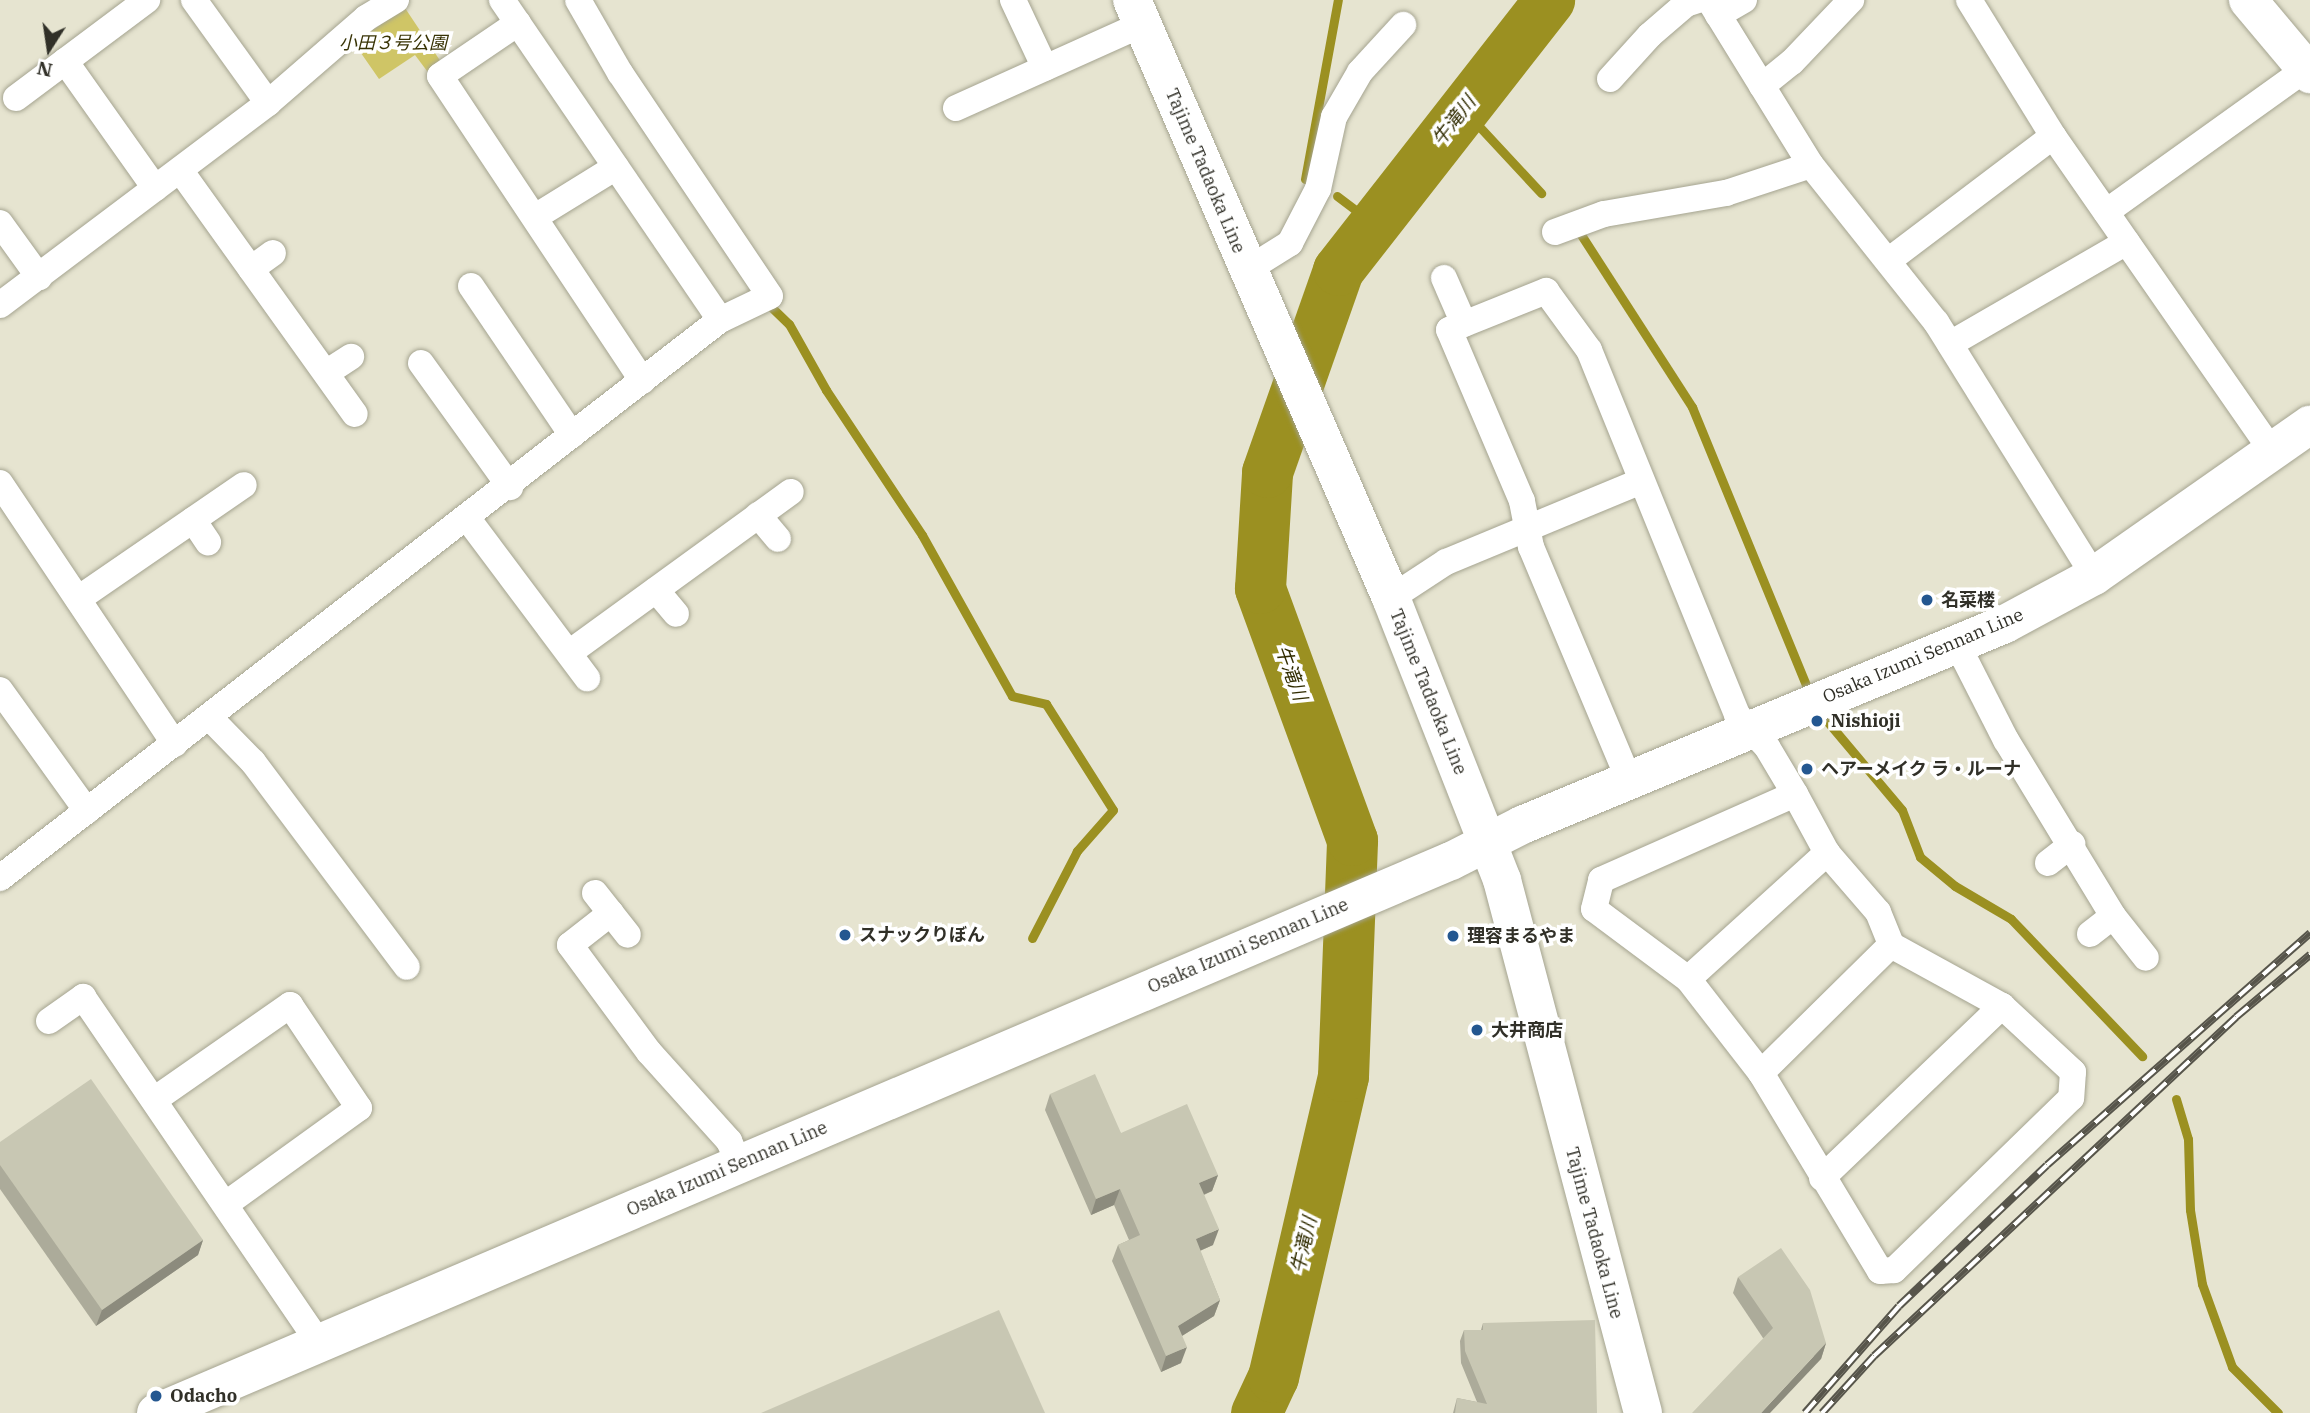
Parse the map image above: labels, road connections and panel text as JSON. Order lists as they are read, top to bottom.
{
  "streets": {
    "main road": ["Tajime Tadaoka Line", "Osaka Izumi Sennan Line"]
  },
  "crossings": [
    ["Tajime Tadaoka Line", "Osaka Izumi Sennan Line"]
  ],
  "water": ["牛滝川"],
  "parks": ["小田３号公園"],
  "places": [
    "名菜楼",
    "Nishioji",
    "ヘアーメイク ラ・ルーナ",
    "スナックりぼん",
    "理容まるやま",
    "大井商店",
    "Odacho"
  ],
  "north": "bottom"
}
